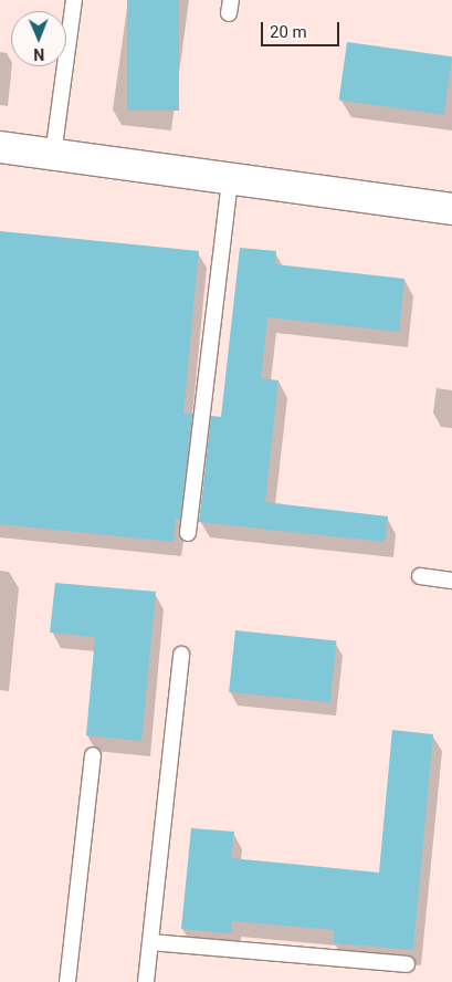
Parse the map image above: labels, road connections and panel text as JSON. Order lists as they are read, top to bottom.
{
  "scale_bar": "20 m",
  "north": "bottom"
}
